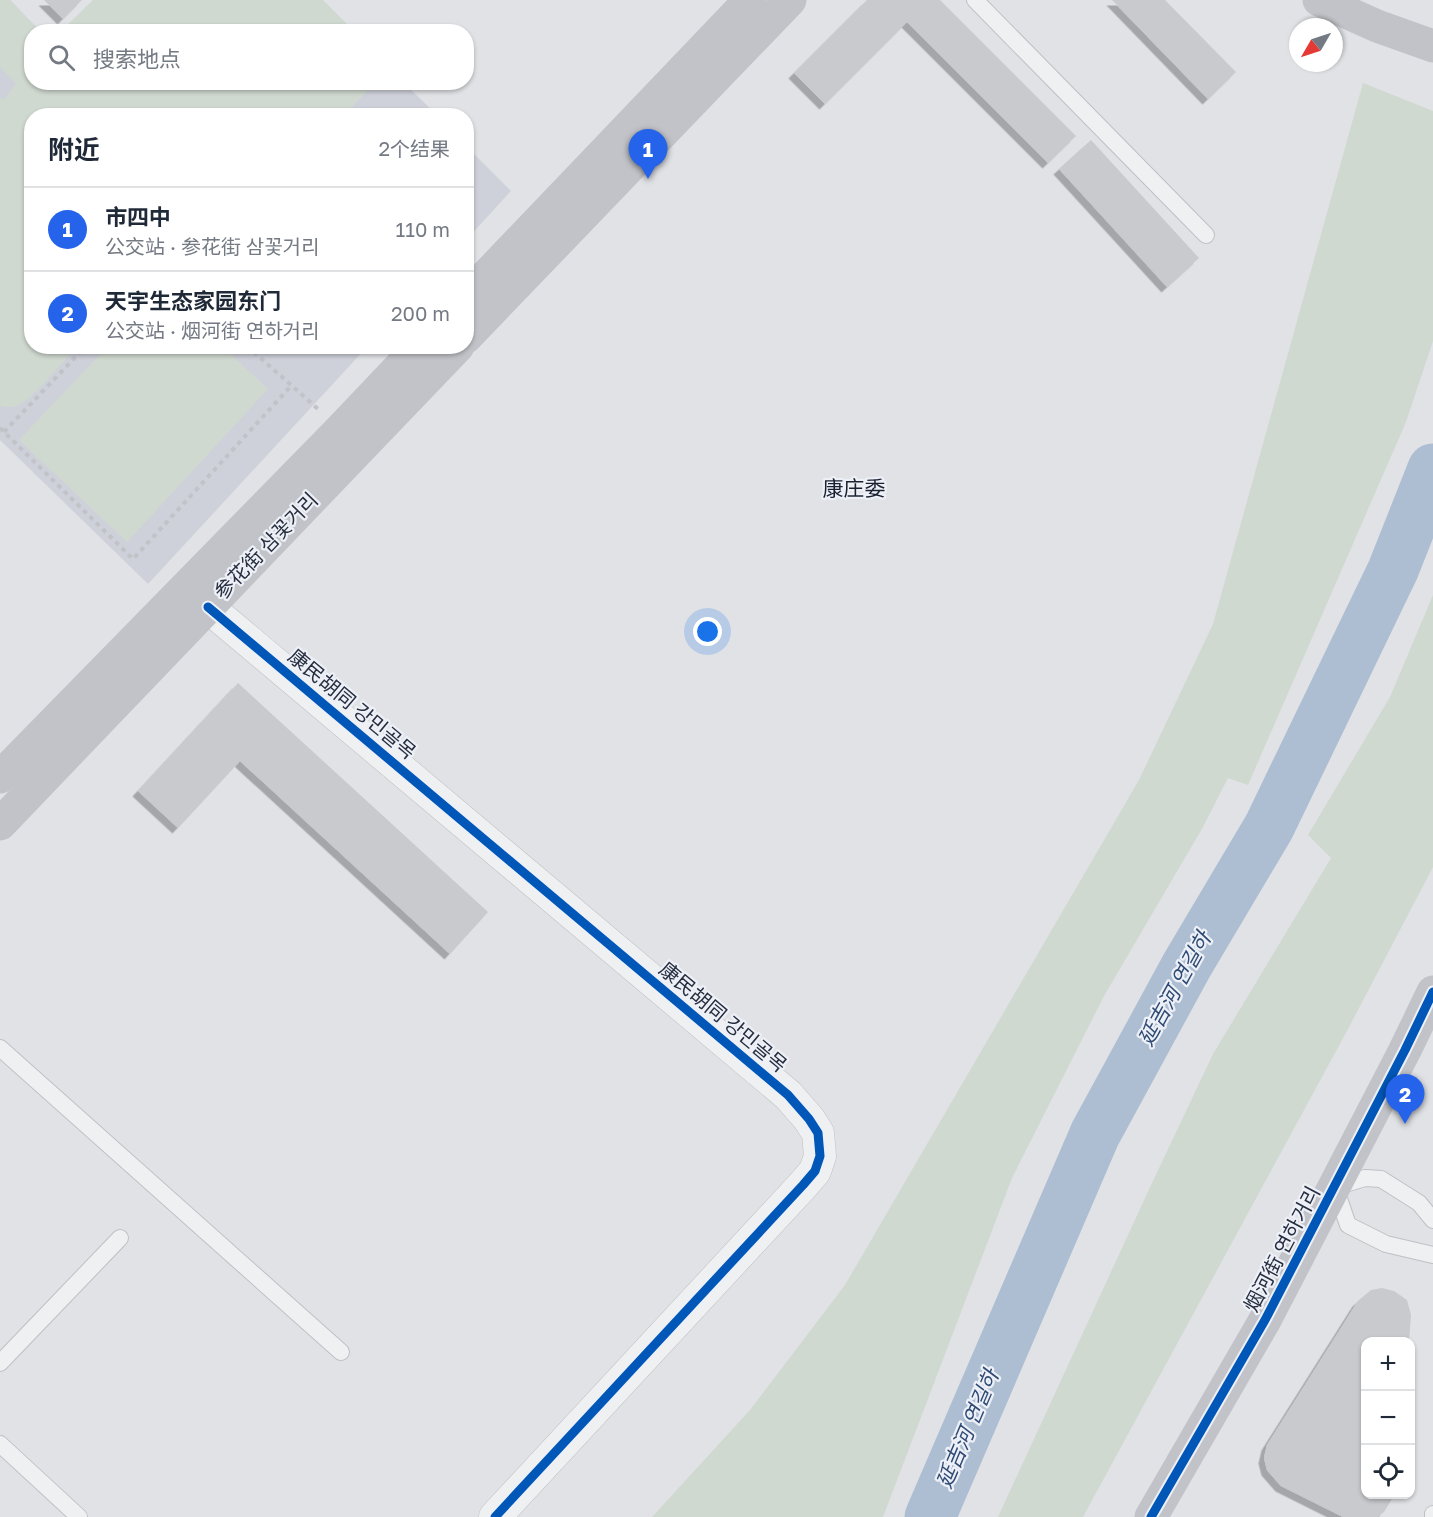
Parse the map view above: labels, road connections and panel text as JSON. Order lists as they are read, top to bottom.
{
  "streets": {
    "main road": ["参花街 삼꽃거리", "烟河街 연하거리"],
    "street": ["康民胡同 강민골목"]
  },
  "crossings": [
    ["参花街 삼꽃거리", "康民胡同 강민골목"]
  ],
  "districts": ["康庄委"],
  "water": ["延吉河 연길하"],
  "north": "bottom left",
  "page": {
    "search": "搜索地点",
    "heading": ["附近", "2个结果"],
    "pins": ["1", "2"],
    "list": [
      {
        "mark": "1",
        "name": "市四中",
        "note": "公交站 · 参花街 삼꽃거리",
        "value": "110 m"
      },
      {
        "mark": "2",
        "name": "天宇生态家园东门",
        "note": "公交站 · 烟河街 연하거리",
        "value": "200 m"
      }
    ],
    "map_buttons": ["+", "−"]
  }
}
